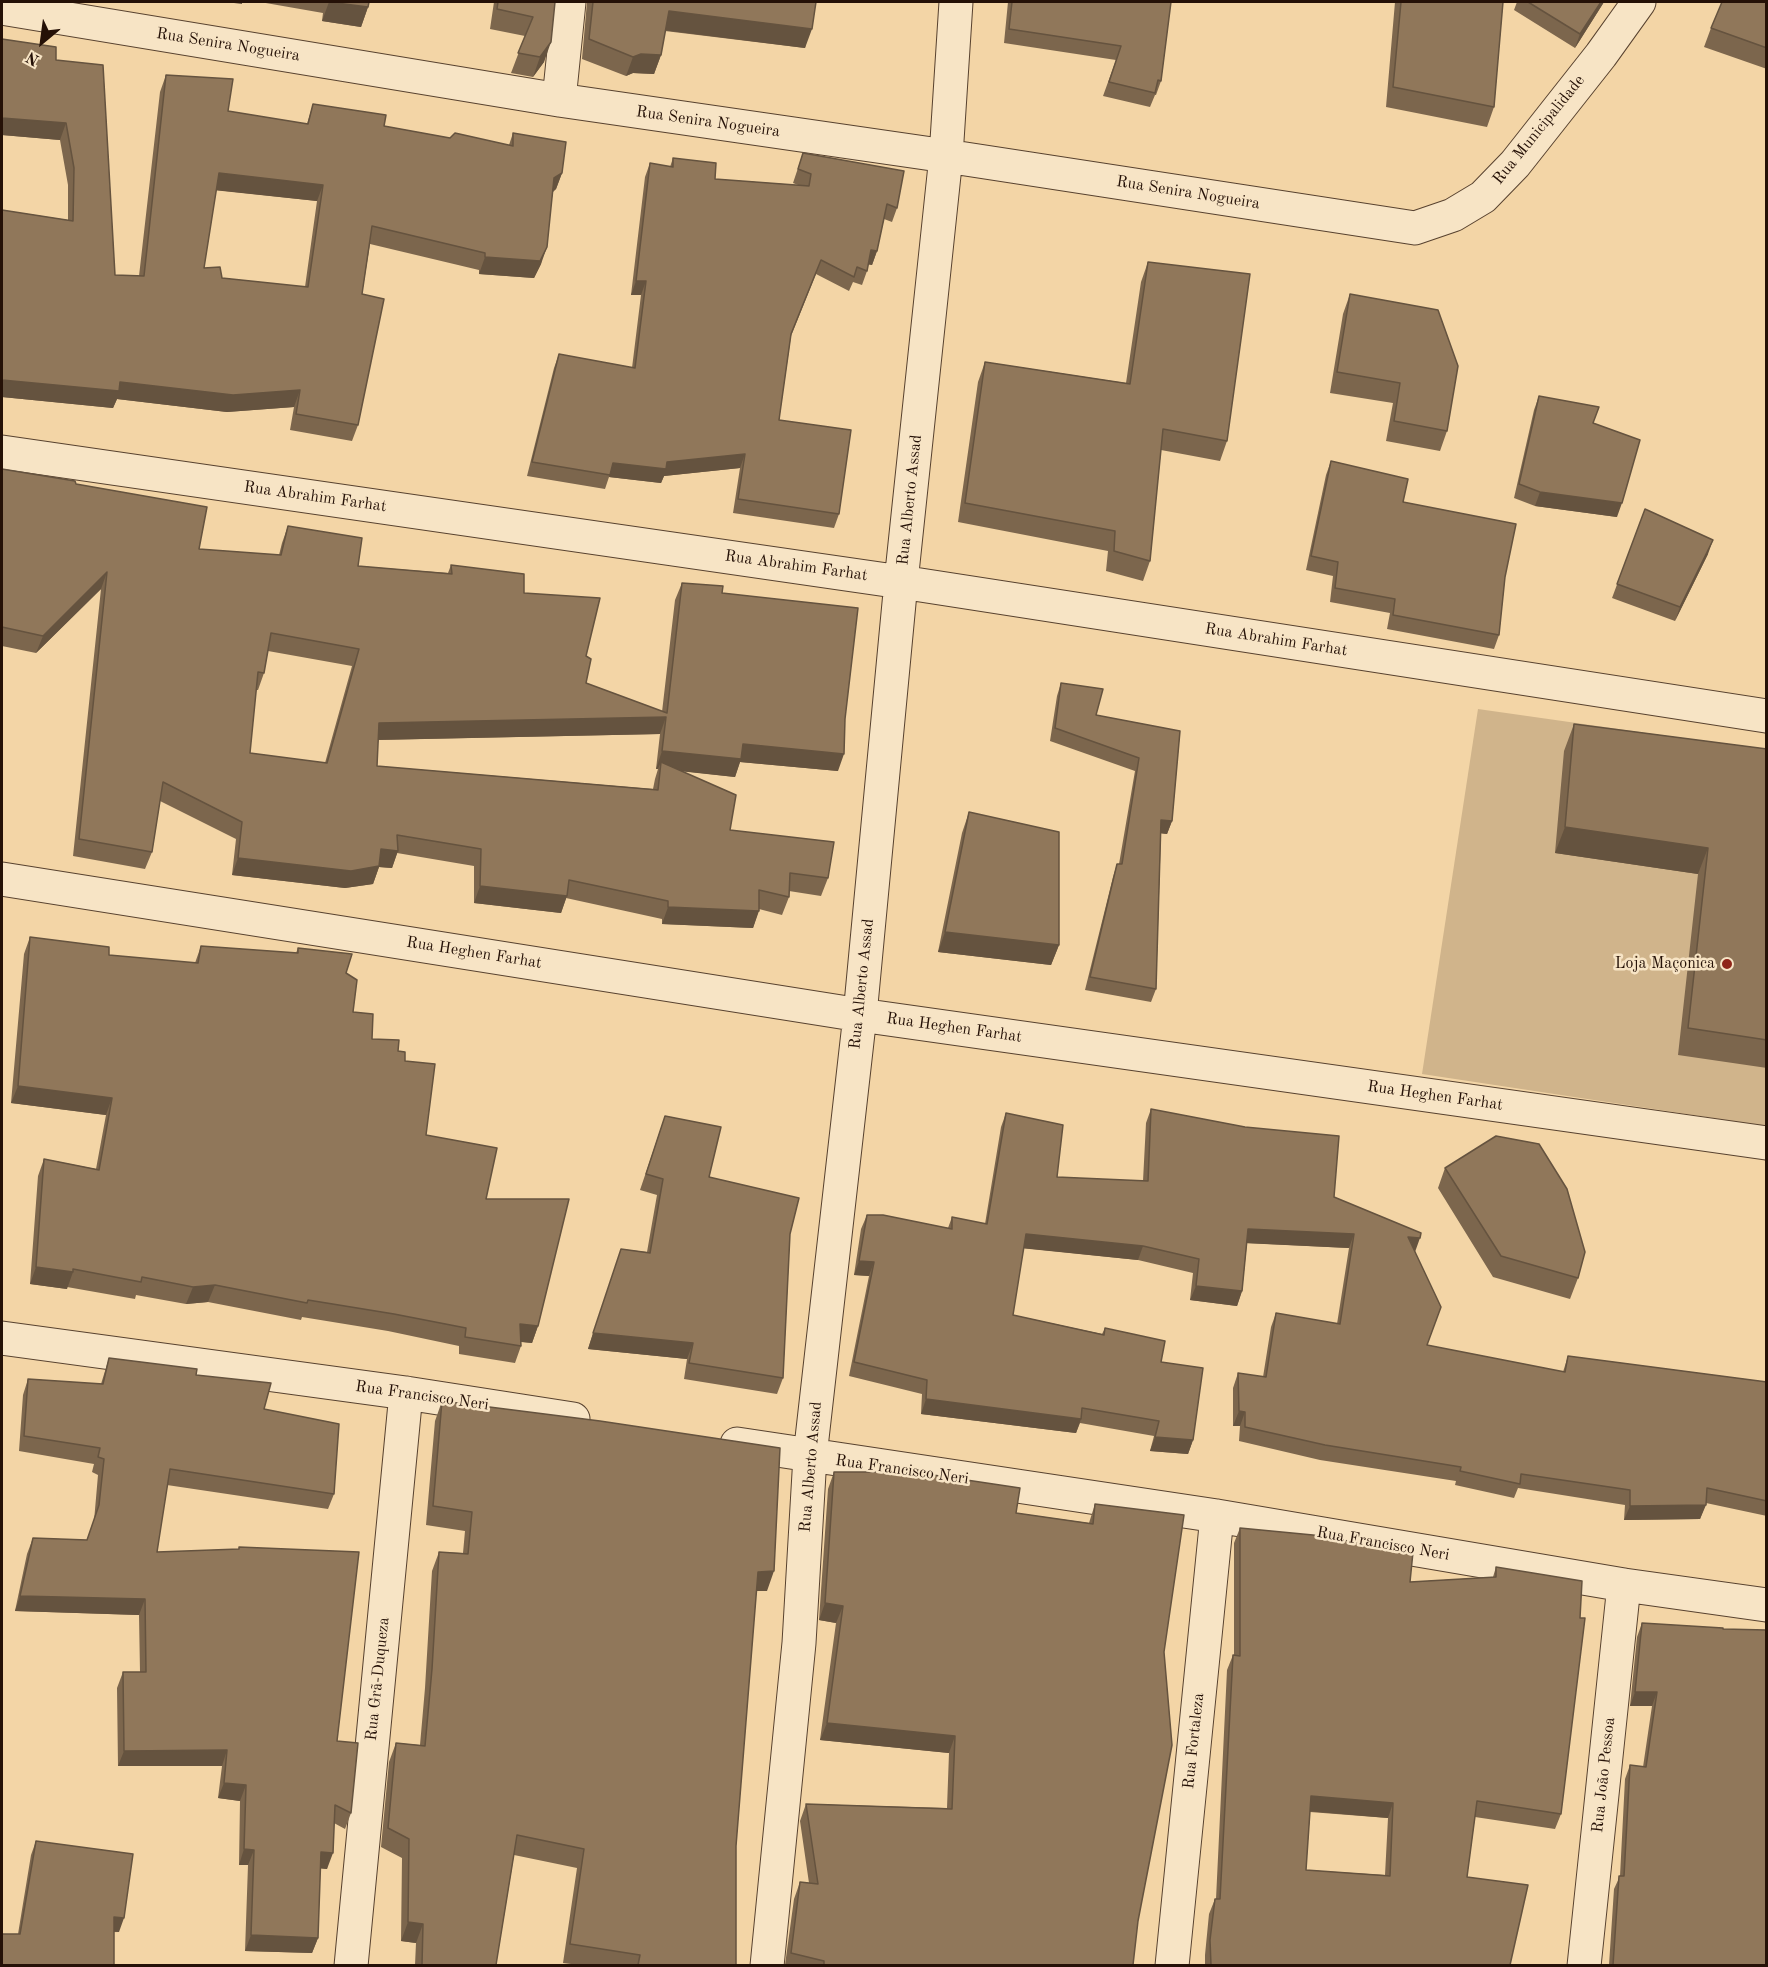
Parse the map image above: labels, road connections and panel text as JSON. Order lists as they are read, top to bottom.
{
  "streets": {
    "street": [
      "Rua Senira Nogueira",
      "Rua Municipalidade",
      "Rua Abrahim Farhat",
      "Rua Alberto Assad",
      "Rua Heghen Farhat",
      "Rua Francisco Neri",
      "Rua Grã-Duqueza",
      "Rua Fortaleza",
      "Rua João Pessoa"
    ]
  },
  "crossings": [
    ["Rua Senira Nogueira", "Rua Municipalidade"],
    ["Rua Senira Nogueira", "Rua Alberto Assad"],
    ["Rua Abrahim Farhat", "Rua Alberto Assad"],
    ["Rua Alberto Assad", "Rua Heghen Farhat"],
    ["Rua Alberto Assad", "Rua Francisco Neri"],
    ["Rua Francisco Neri", "Rua Grã-Duqueza"],
    ["Rua Francisco Neri", "Rua Fortaleza"],
    ["Rua Francisco Neri", "Rua João Pessoa"]
  ],
  "places": ["Loja Maçonica"],
  "north": "bottom left"
}
